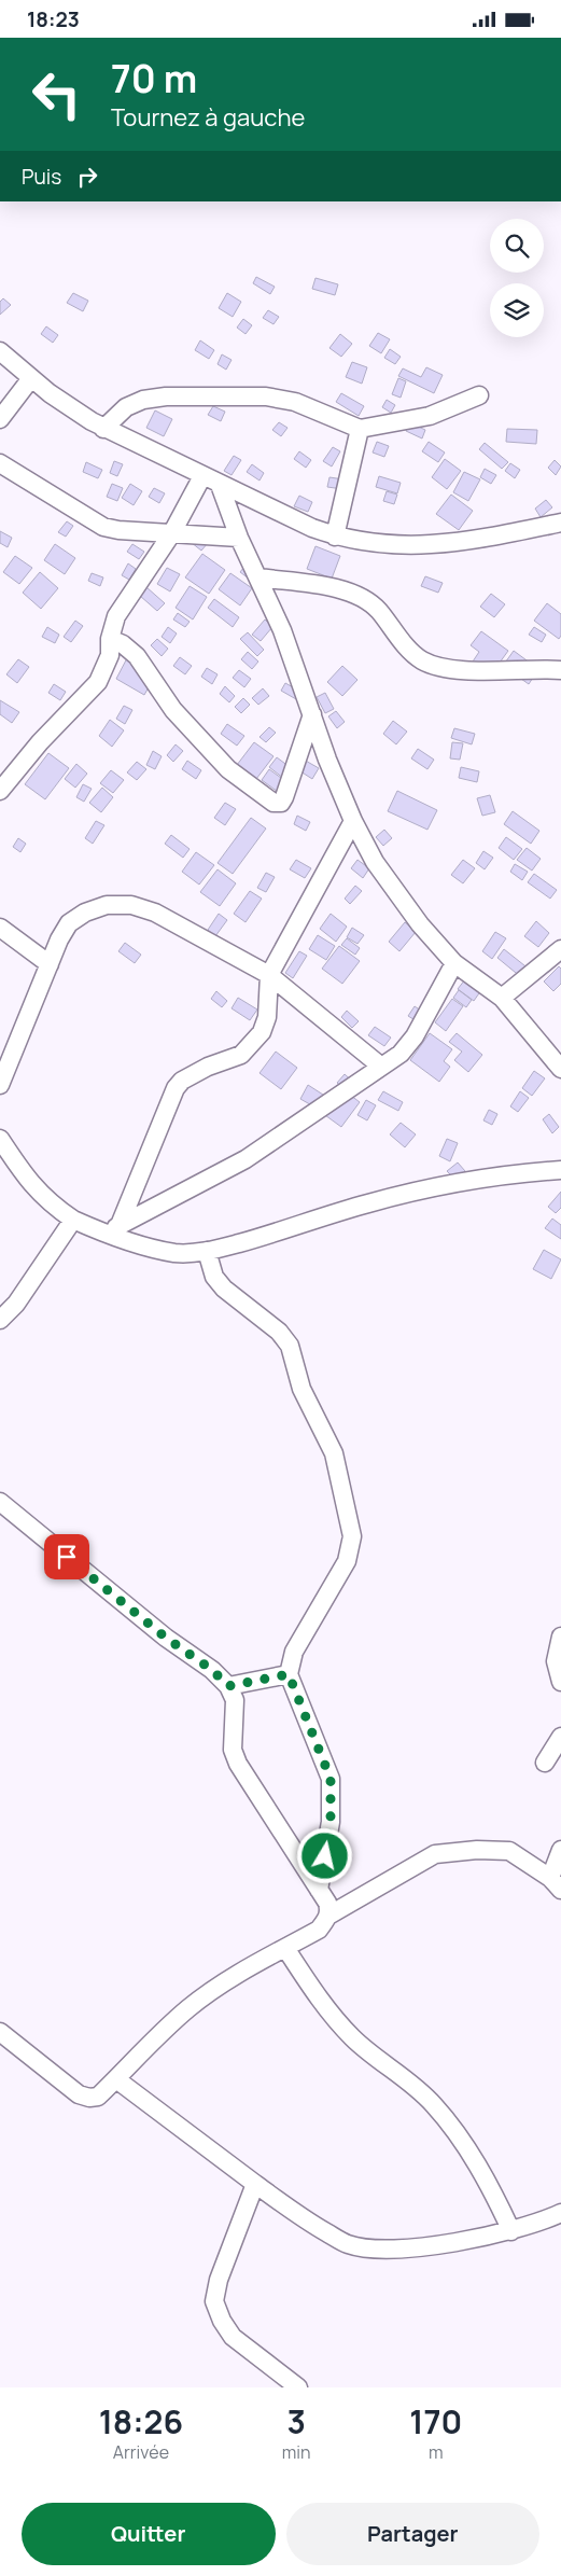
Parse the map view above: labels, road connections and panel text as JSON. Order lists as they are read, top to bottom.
{
  "page": {
    "status": "18:23",
    "turn": ["70 m", "Tournez à gauche"],
    "then": "Puis",
    "eta": [
      "18:26",
      "Arrivée",
      "3",
      "min",
      "170",
      "m"
    ],
    "buttons": ["Quitter", "Partager"]
  }
}
